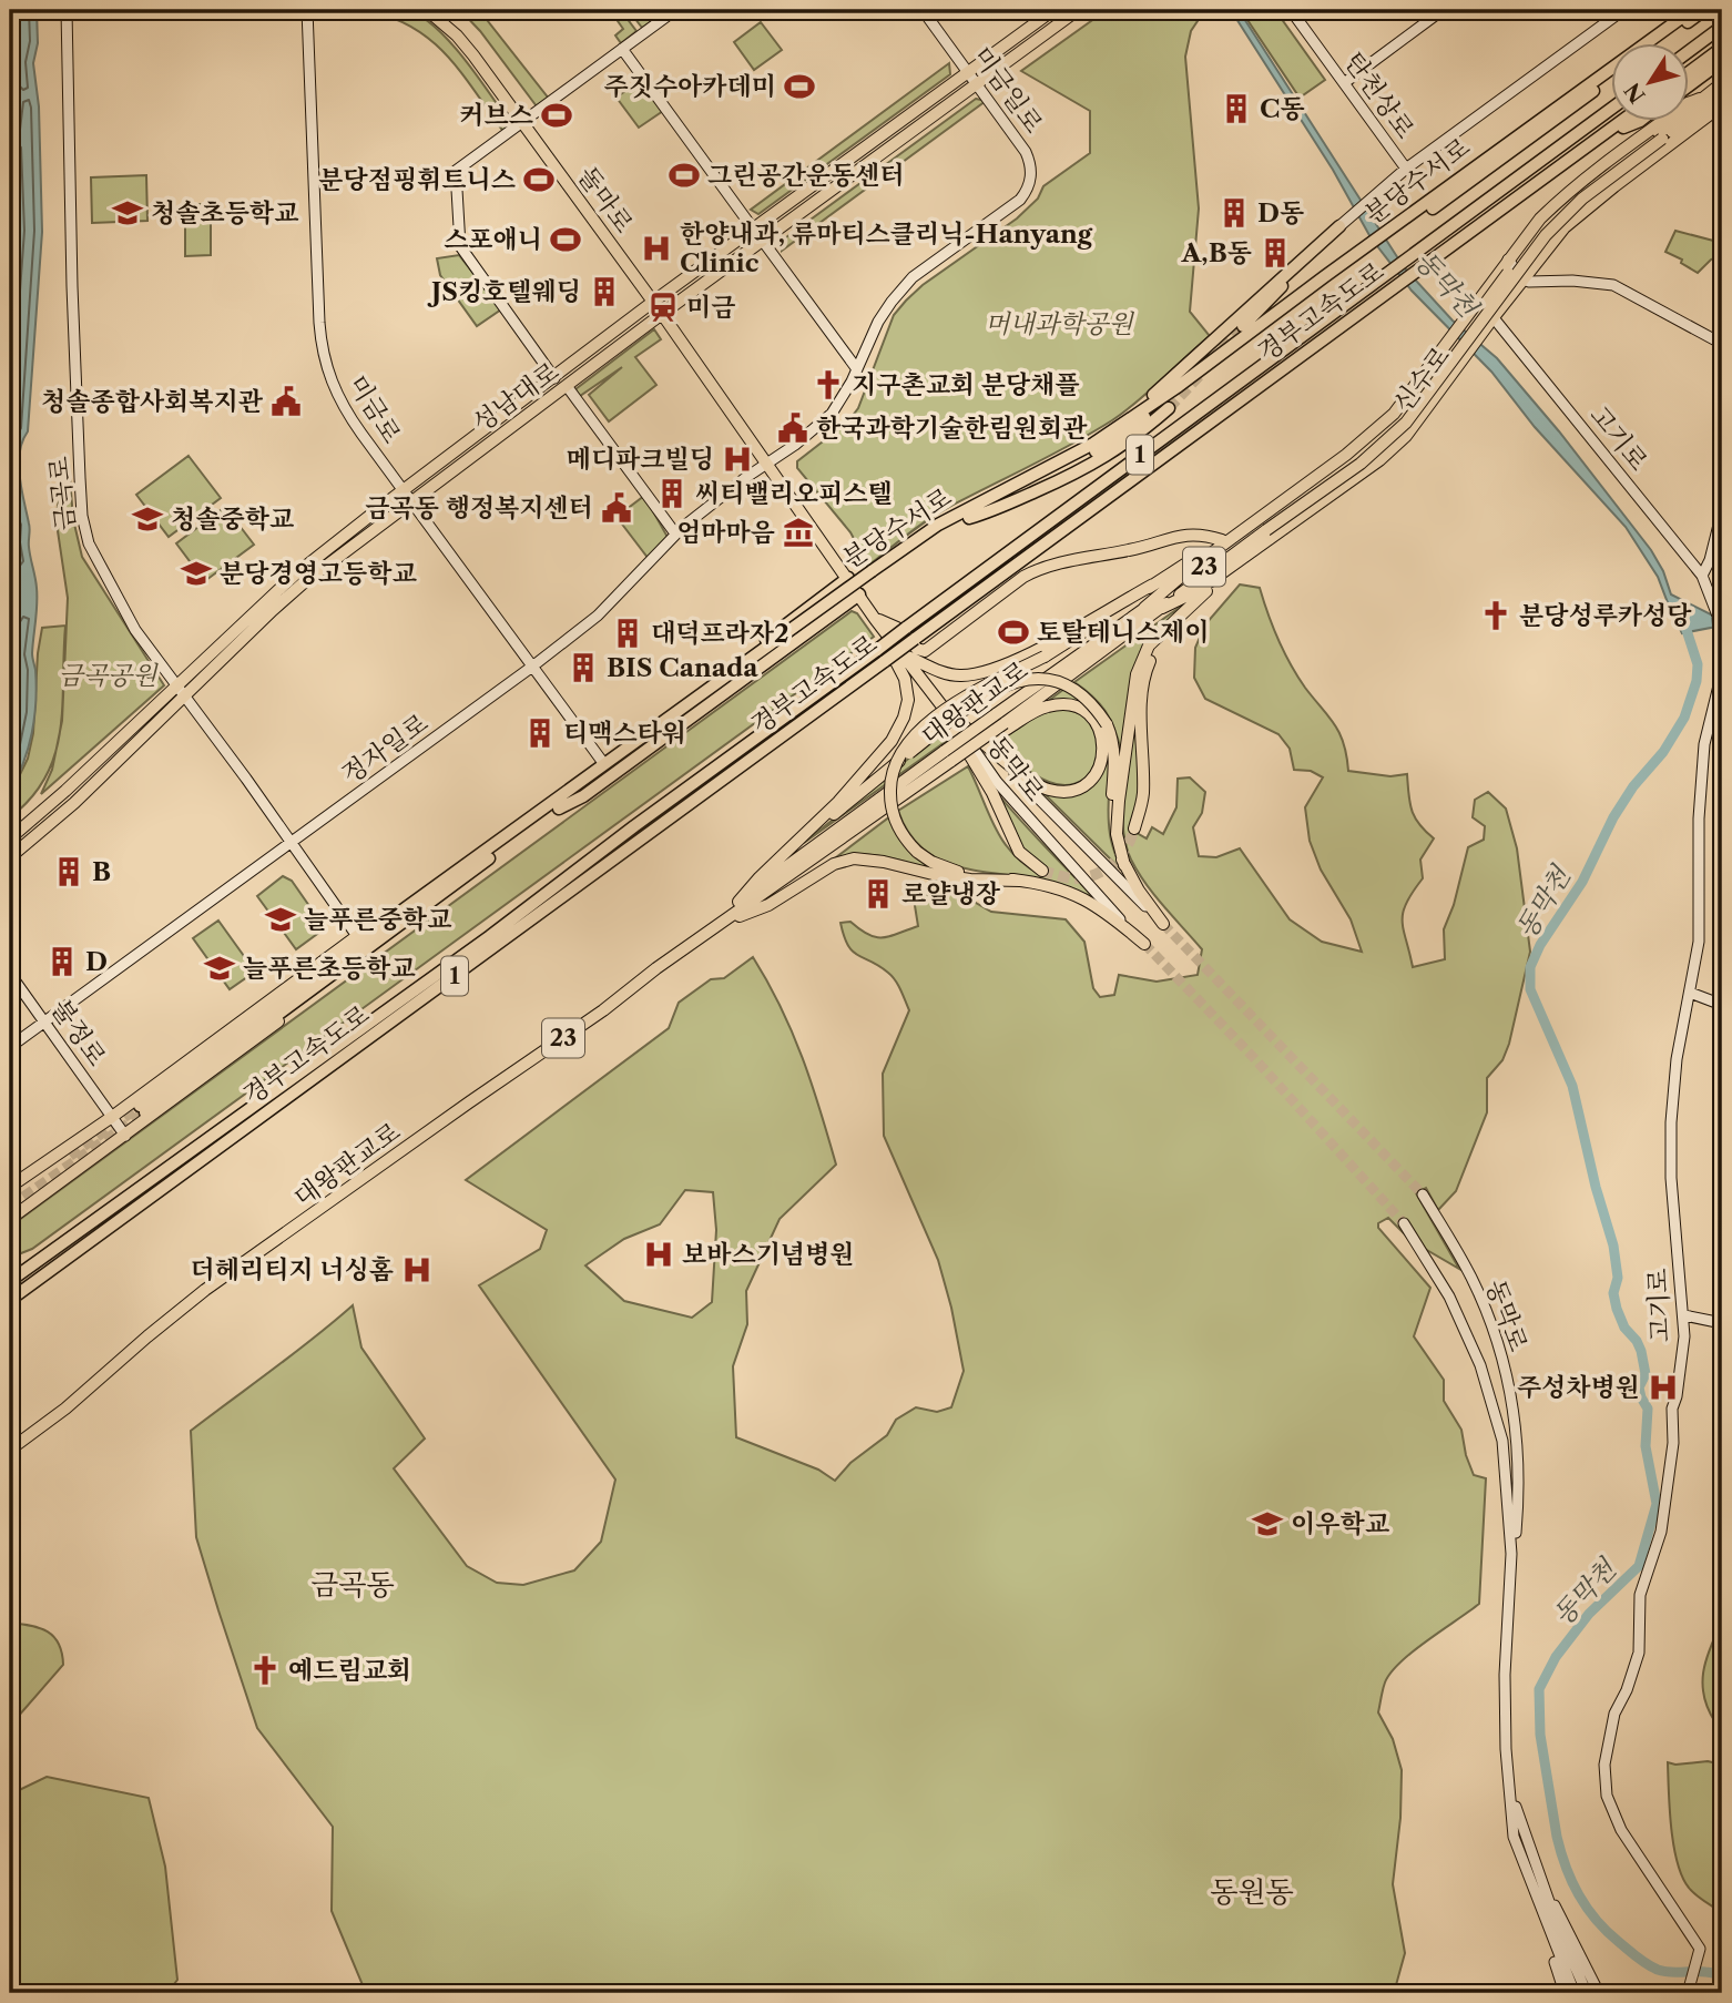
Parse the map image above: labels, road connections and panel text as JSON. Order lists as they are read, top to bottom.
{
  "streets": {
    "highway": ["분당수서로", "경부고속도로", "1"],
    "main road": [
      "돌마로",
      "신수로",
      "성남대로",
      "23",
      "대왕판교로"
    ],
    "street": [
      "미금일로",
      "탄천상로",
      "미금로",
      "고기로",
      "금곡로",
      "정자일로",
      "동막로",
      "불정로"
    ]
  },
  "crossings": [
    ["미금일로", "돌마로"],
    ["미금일로", "성남대로"],
    ["미금일로", "정자일로"],
    ["탄천상로", "분당수서로"],
    ["돌마로", "성남대로"],
    ["돌마로", "정자일로"],
    ["돌마로", "동막로"],
    ["신수로", "고기로"],
    ["신수로", "23"],
    ["신수로", "대왕판교로"],
    ["성남대로", "미금로"],
    ["성남대로", "금곡로"],
    ["미금로", "정자일로"],
    ["금곡로", "정자일로"],
    ["23", "대왕판교로"],
    ["정자일로", "불정로"]
  ],
  "districts": ["금곡동", "동원동"],
  "water": ["동막천"],
  "parks": ["머내과학공원", "금곡공원"],
  "places": {
    "sports": [
      "주짓수아카데미",
      "커브스",
      "그린공간운동센터",
      "분당점핑휘트니스",
      "스포애니",
      "토탈테니스제이"
    ],
    "building": [
      "C동",
      "D동",
      "A,B동",
      "JS킹호텔웨딩",
      "씨티밸리오피스텔",
      "대덕프라자2",
      "BIS Canada",
      "티맥스타워",
      "B",
      "로얄냉장",
      "D"
    ],
    "school or university": [
      "청솔초등학교",
      "청솔중학교",
      "분당경영고등학교",
      "늘푸른중학교",
      "늘푸른초등학교",
      "이우학교"
    ],
    "hospital": [
      "한양내과, 류마티스클리닉-Hanyang Clinic",
      "메디파크빌딩",
      "보바스기념병원",
      "더헤리티지 너싱홈",
      "주성차병원"
    ],
    "station": ["미금"],
    "church": ["지구촌교회 분당채플", "분당성루카성당", "예드림교회"],
    "public building": ["청솔종합사회복지관", "한국과학기술한림원회관", "금곡동 행정복지센터"],
    "museum": ["엄마마음"]
  },
  "north": "bottom left"
}
